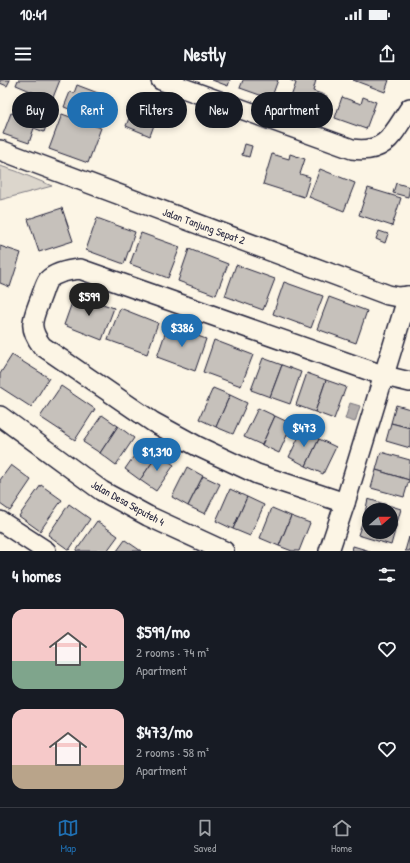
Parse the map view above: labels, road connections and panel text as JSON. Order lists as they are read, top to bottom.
{
  "streets": {
    "street": ["Jalan Tanjung Sepat 2", "Jalan Desa Seputeh 4"]
  },
  "north": "right",
  "page": {
    "status": "10:41",
    "header": "Nestly",
    "chip": [
      "Buy",
      "Rent",
      "Filters",
      "New",
      "Apartment"
    ],
    "price": [
      "$599",
      "$386",
      "$473",
      "$1,310"
    ],
    "heading": "4 homes",
    "list": [
      {
        "name": "$599/mo",
        "note": "2 rooms · 74 m² · Apartment"
      },
      {
        "name": "$473/mo",
        "note": "2 rooms · 58 m² · Apartment"
      }
    ],
    "tabs": ["Map", "Saved", "Home"]
  }
}
